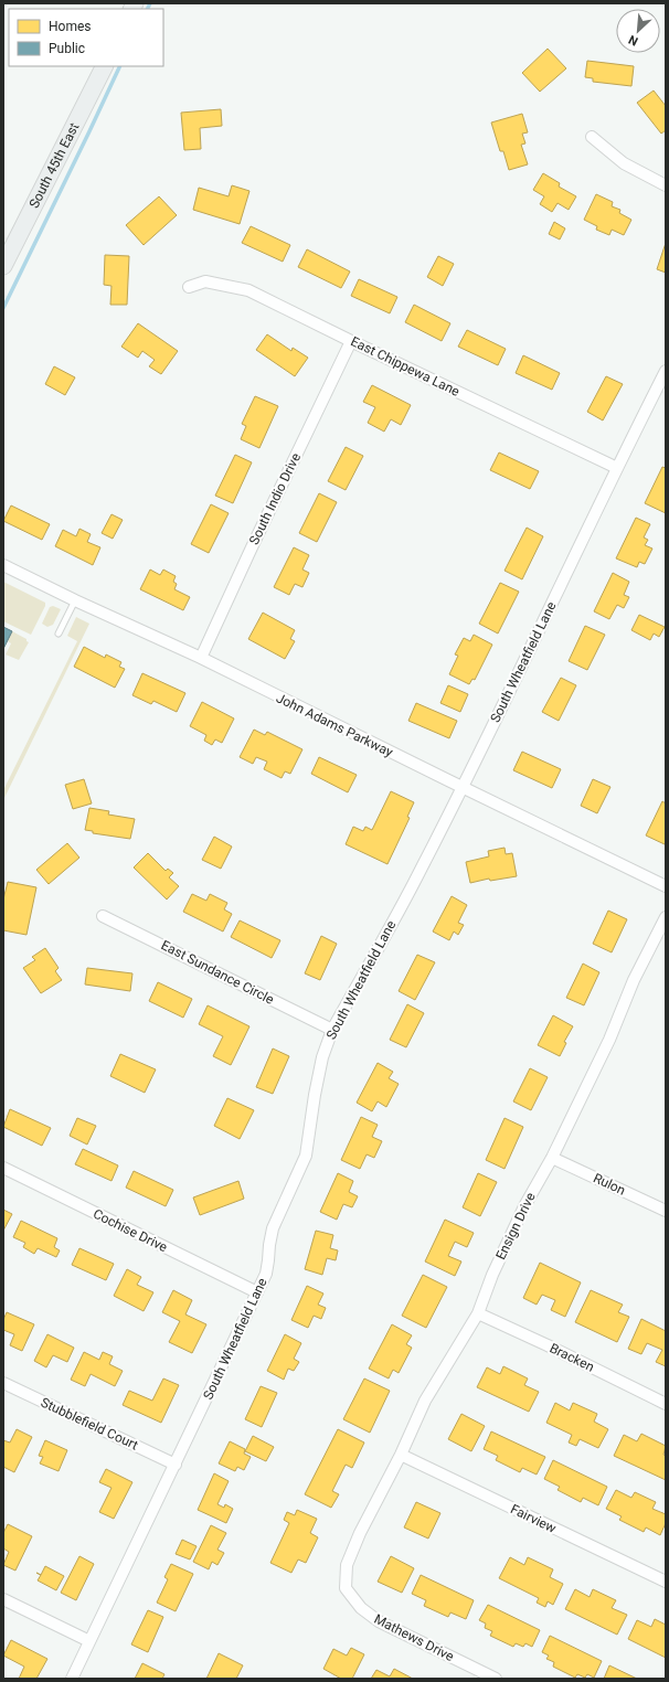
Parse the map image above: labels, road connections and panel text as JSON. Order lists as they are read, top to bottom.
{
  "streets": {
    "main road": ["South 45th East"],
    "street": [
      "East Chippewa Lane",
      "South Indio Drive",
      "South Wheatfield Lane",
      "John Adams Parkway",
      "East Sundance Circle",
      "Rulon",
      "Ensign Drive",
      "Cochise Drive",
      "Bracken",
      "Stubblefield Court",
      "Fairview",
      "Mathews Drive"
    ]
  },
  "crossings": [
    ["East Chippewa Lane", "South Indio Drive"],
    ["East Chippewa Lane", "South Wheatfield Lane"],
    ["South Indio Drive", "John Adams Parkway"],
    ["South Wheatfield Lane", "John Adams Parkway"],
    ["South Wheatfield Lane", "East Sundance Circle"],
    ["South Wheatfield Lane", "Cochise Drive"],
    ["South Wheatfield Lane", "Stubblefield Court"],
    ["Rulon", "Ensign Drive"],
    ["Ensign Drive", "Bracken"],
    ["Ensign Drive", "Fairview"],
    ["Ensign Drive", "Mathews Drive"]
  ],
  "legend": ["Homes", "Public"],
  "north": "bottom left"
}
